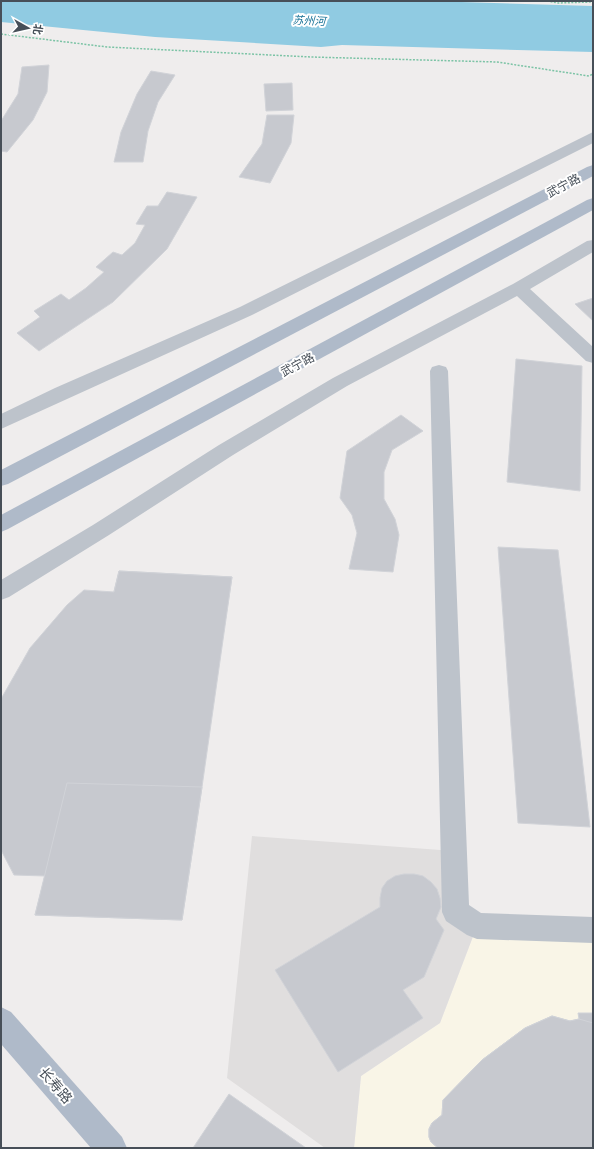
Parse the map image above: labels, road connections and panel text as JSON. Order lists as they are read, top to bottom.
{
  "streets": {
    "main road": ["武宁路", "长寿路"]
  },
  "water": ["苏州河"],
  "north": "right"
}
